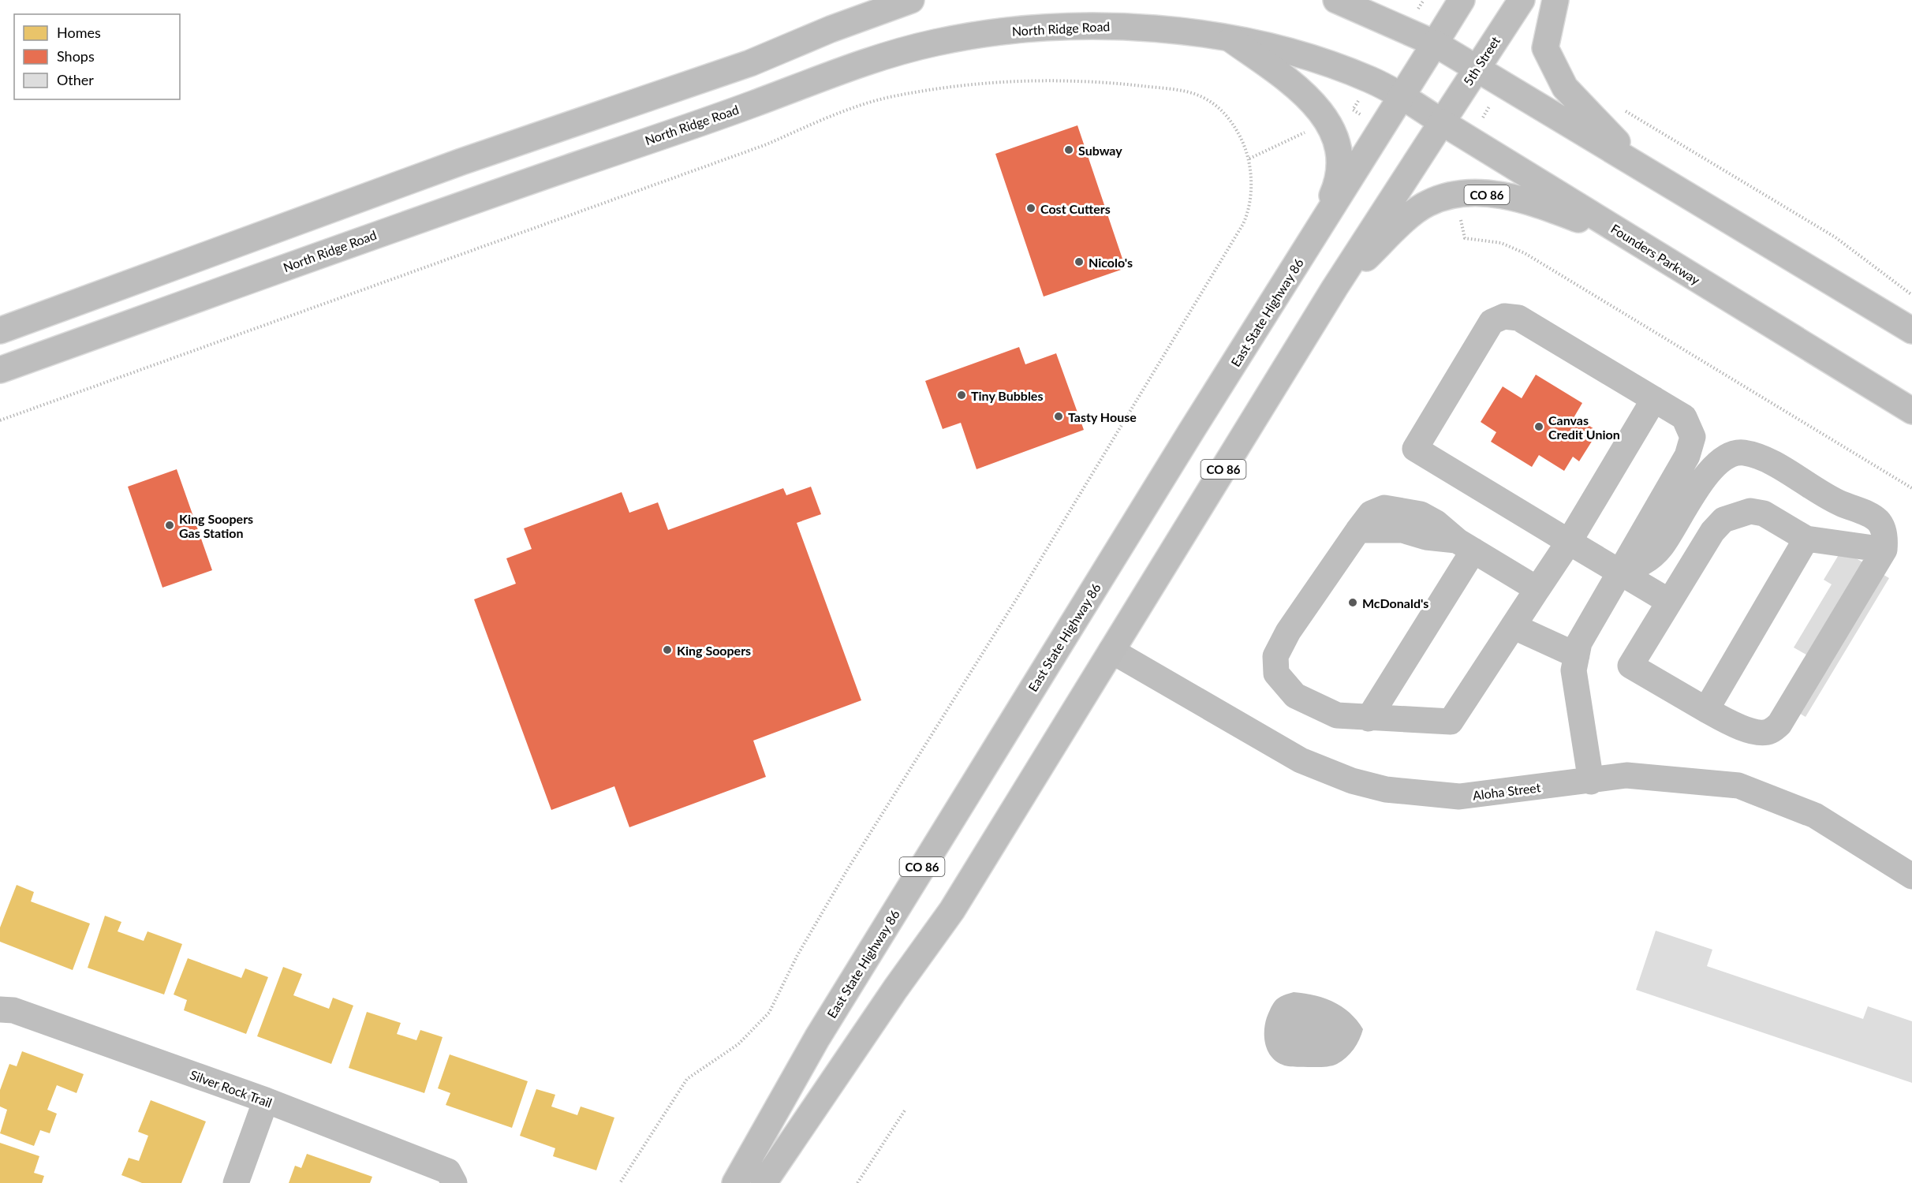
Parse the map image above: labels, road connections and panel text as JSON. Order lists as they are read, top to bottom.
{
  "streets": {
    "main road": [
      "North Ridge Road",
      "5th Street",
      "CO 86",
      "Founders Parkway",
      "East State Highway 86"
    ],
    "street": ["Aloha Street", "Silver Rock Trail"]
  },
  "crossings": [
    ["North Ridge Road", "CO 86"],
    ["North Ridge Road", "Founders Parkway"],
    ["North Ridge Road", "East State Highway 86"],
    ["5th Street", "Founders Parkway"],
    ["CO 86", "Founders Parkway"],
    ["CO 86", "East State Highway 86"],
    ["CO 86", "Aloha Street"],
    ["Founders Parkway", "East State Highway 86"]
  ],
  "places": [
    "Subway",
    "Cost Cutters",
    "Nicolo's",
    "Tiny Bubbles",
    "Tasty House",
    "Canvas Credit Union",
    "King Soopers Gas Station",
    "McDonald's",
    "King Soopers"
  ],
  "legend": ["Homes", "Shops", "Other"]
}
